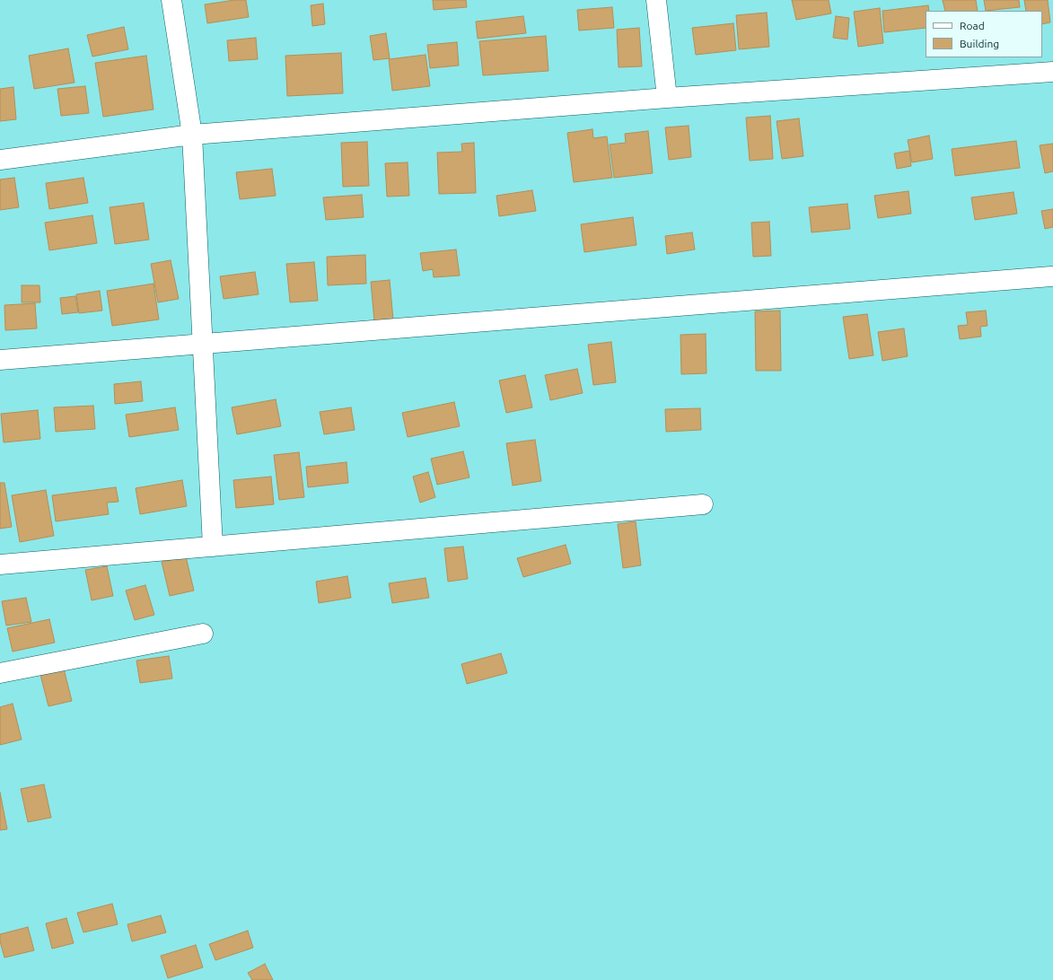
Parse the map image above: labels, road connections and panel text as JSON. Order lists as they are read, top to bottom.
{
  "legend": ["Road", "Building"]
}
